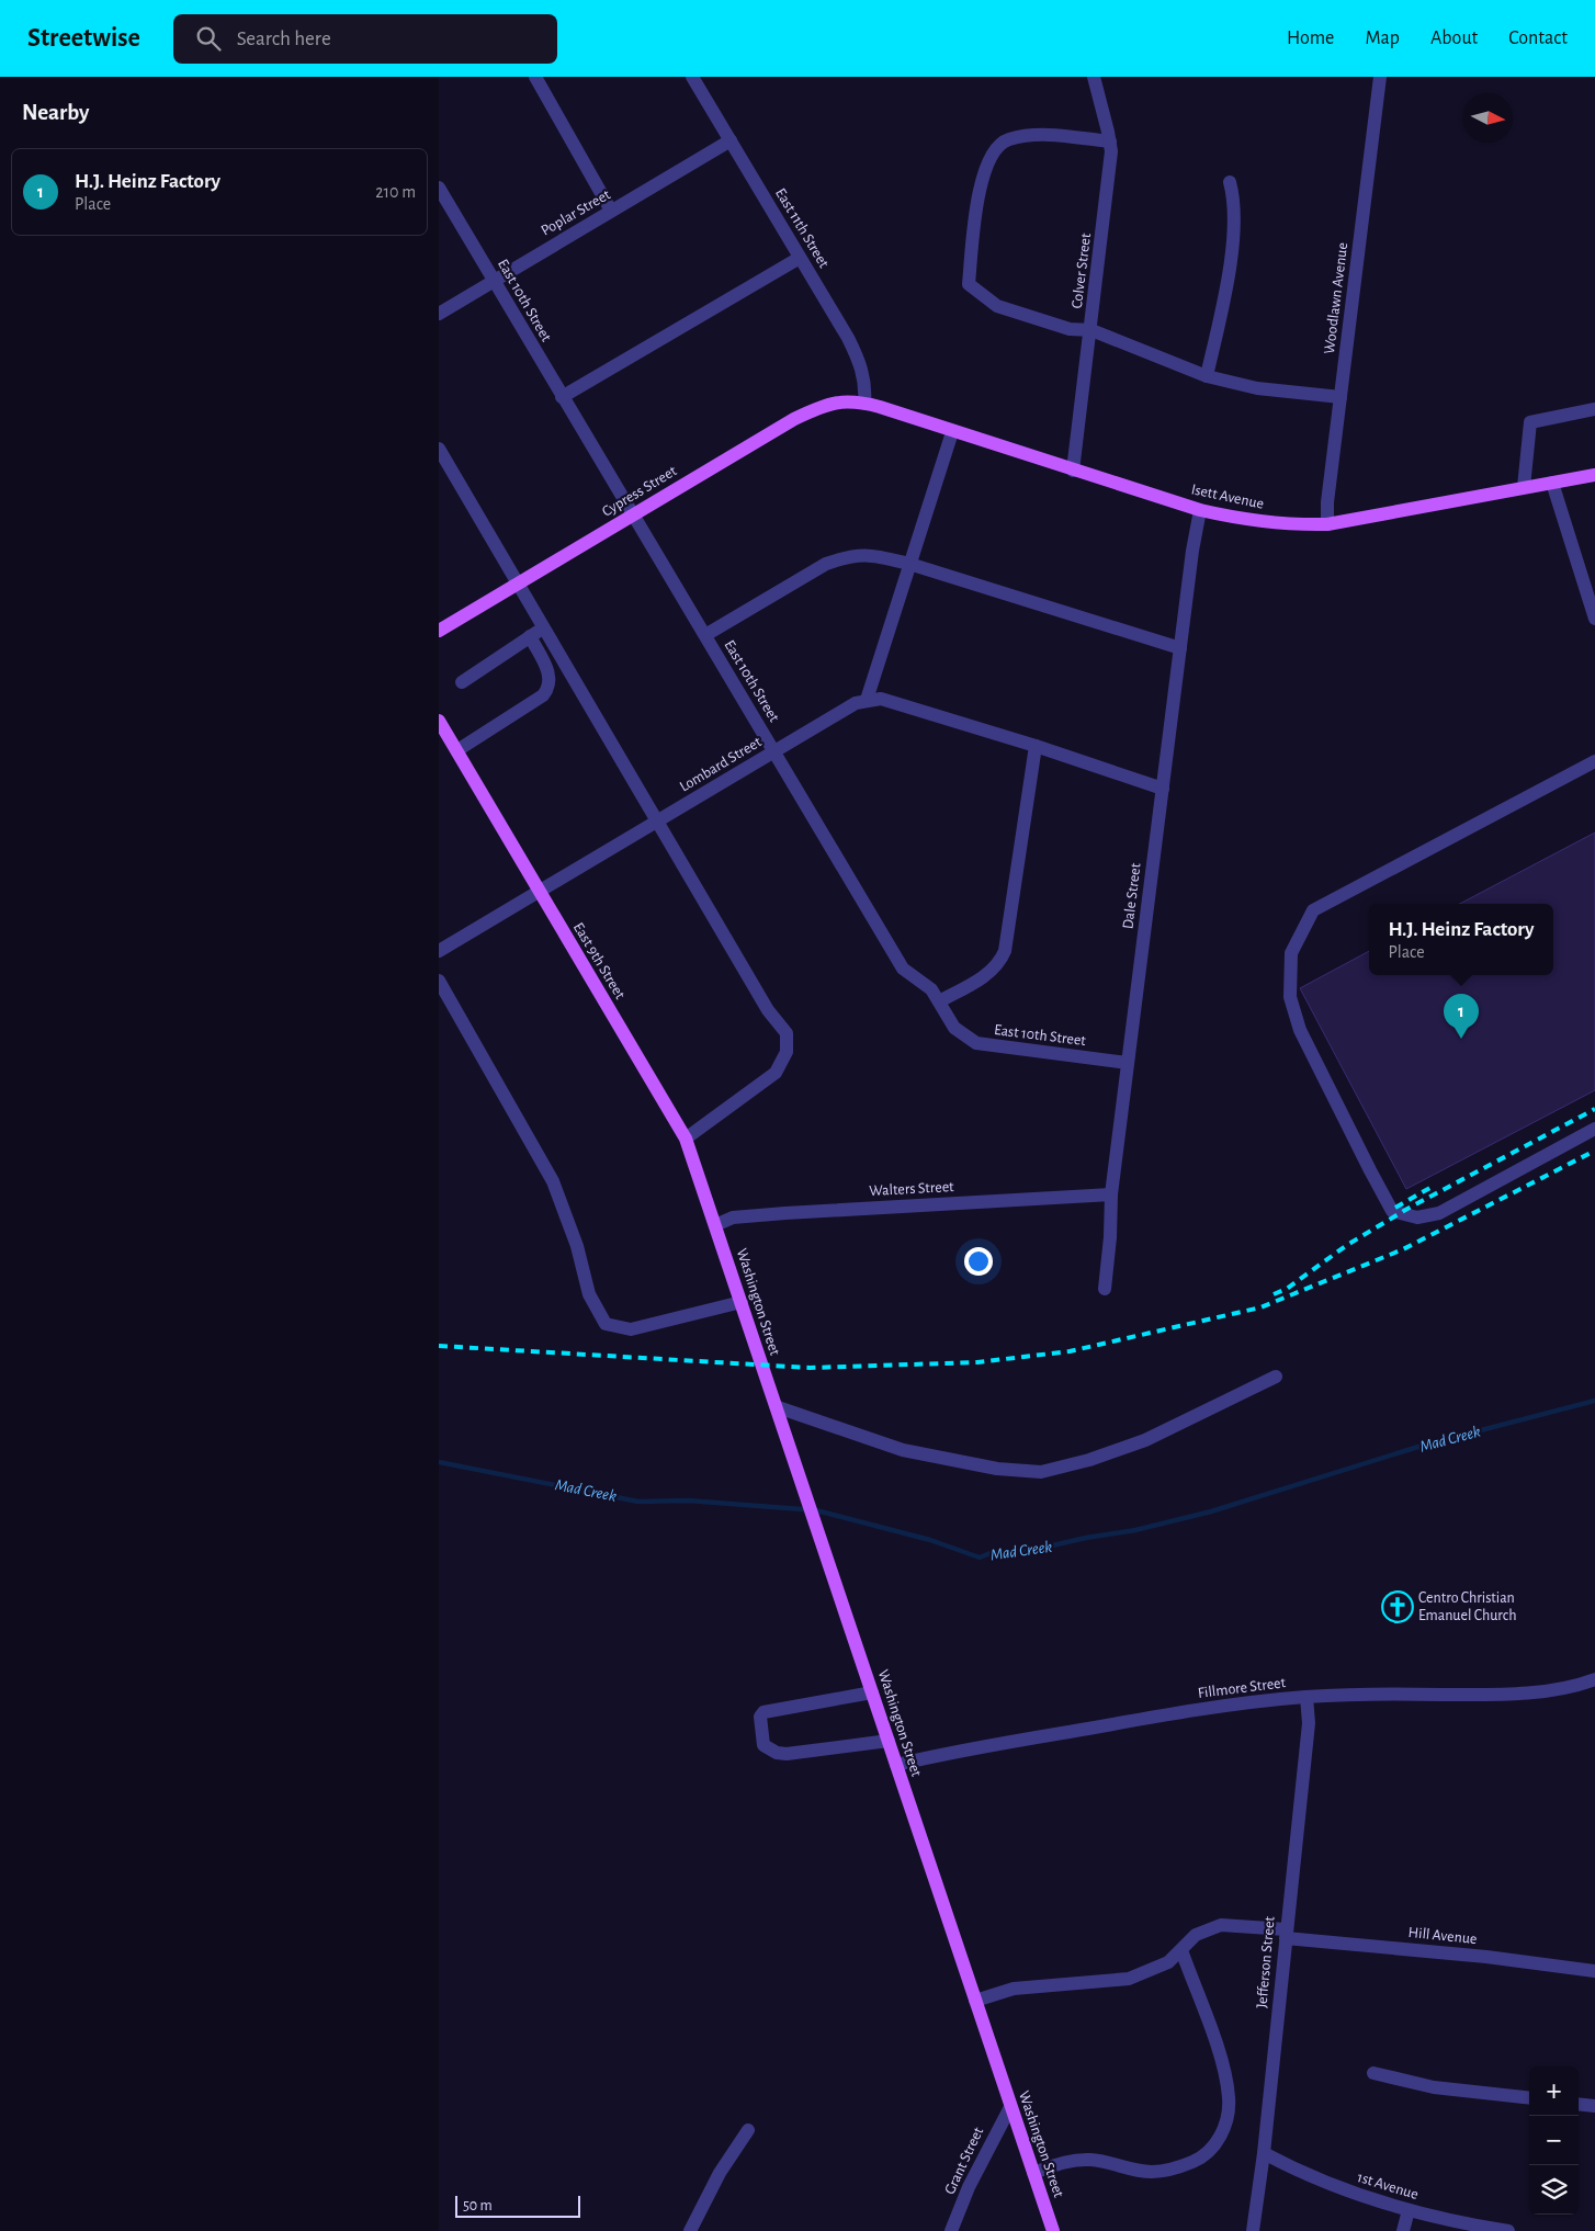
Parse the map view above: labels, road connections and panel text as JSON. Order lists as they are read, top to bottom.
{
  "streets": {
    "main road": [
      "Cypress Street",
      "Isett Avenue",
      "East 9th Street",
      "Washington Street"
    ],
    "street": [
      "Poplar Street",
      "East 11th Street",
      "Colver Street",
      "Woodlawn Avenue",
      "East 10th Street",
      "Lombard Street",
      "Dale Street",
      "Walters Street",
      "Fillmore Street",
      "Hill Avenue",
      "Jefferson Street",
      "Grant Street",
      "1st Avenue"
    ]
  },
  "crossings": [
    ["Poplar Street", "East 11th Street"],
    ["Poplar Street", "East 10th Street"],
    ["East 11th Street", "Cypress Street"],
    ["East 11th Street", "Isett Avenue"],
    ["Colver Street", "Isett Avenue"],
    ["Woodlawn Avenue", "Isett Avenue"],
    ["East 10th Street", "Cypress Street"],
    ["East 10th Street", "Lombard Street"],
    ["East 10th Street", "Dale Street"],
    ["Cypress Street", "Isett Avenue"],
    ["Isett Avenue", "Dale Street"],
    ["Lombard Street", "East 9th Street"],
    ["Dale Street", "Walters Street"],
    ["East 9th Street", "Walters Street"],
    ["East 9th Street", "Washington Street"],
    ["Walters Street", "Washington Street"],
    ["Washington Street", "Fillmore Street"],
    ["Washington Street", "Hill Avenue"],
    ["Washington Street", "Grant Street"],
    ["Fillmore Street", "Jefferson Street"],
    ["Hill Avenue", "Jefferson Street"],
    ["Jefferson Street", "1st Avenue"]
  ],
  "water": ["Mad Creek"],
  "places": {
    "church": ["Centro Christian Emanuel Church"]
  },
  "scale_bar": "50 m",
  "north": "right",
  "page": {
    "header": "Streetwise",
    "search": "Search here",
    "nav": [
      "Home",
      "Map",
      "About",
      "Contact"
    ],
    "heading": "Nearby",
    "list": [
      {
        "mark": "1",
        "name": "H.J. Heinz Factory",
        "note": "Place",
        "value": "210 m"
      }
    ],
    "popup": ["H.J. Heinz Factory", "Place"],
    "pins": "1",
    "map_buttons": ["+", "−"],
    "scale": "50 m"
  }
}
